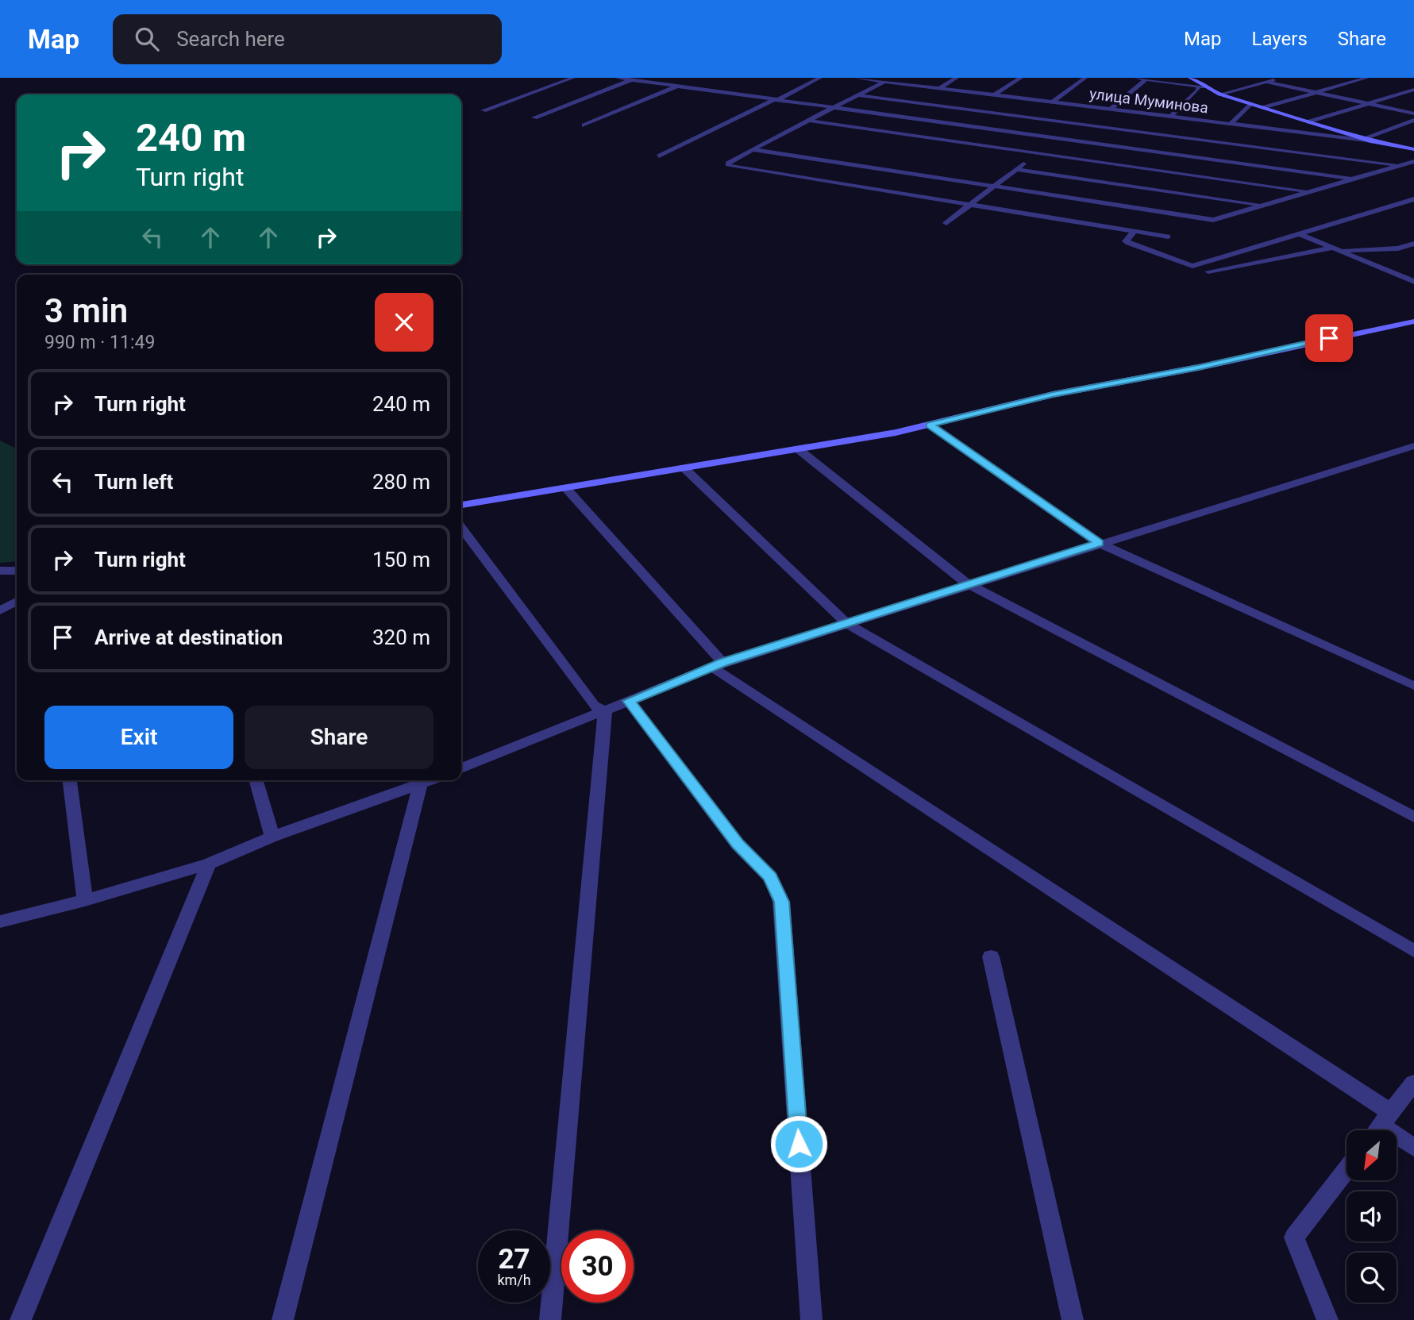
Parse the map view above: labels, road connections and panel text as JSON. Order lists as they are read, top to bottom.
{
  "streets": {
    "street": ["улица Муминова"]
  },
  "north": "bottom left",
  "page": {
    "header": "Map",
    "search": "Search here",
    "nav": ["Map", "Layers", "Share"],
    "turn": ["240 m", "Turn right"],
    "heading": ["3 min", "990 m · 11:49"],
    "list": [
      {
        "name": "Turn right",
        "value": "240 m"
      },
      {
        "name": "Turn left",
        "value": "280 m"
      },
      {
        "name": "Turn right",
        "value": "150 m"
      },
      {
        "name": "Arrive at destination",
        "value": "320 m"
      }
    ],
    "buttons": ["Exit", "Share"],
    "speed": "27 km/h",
    "limit": "30"
  }
}
